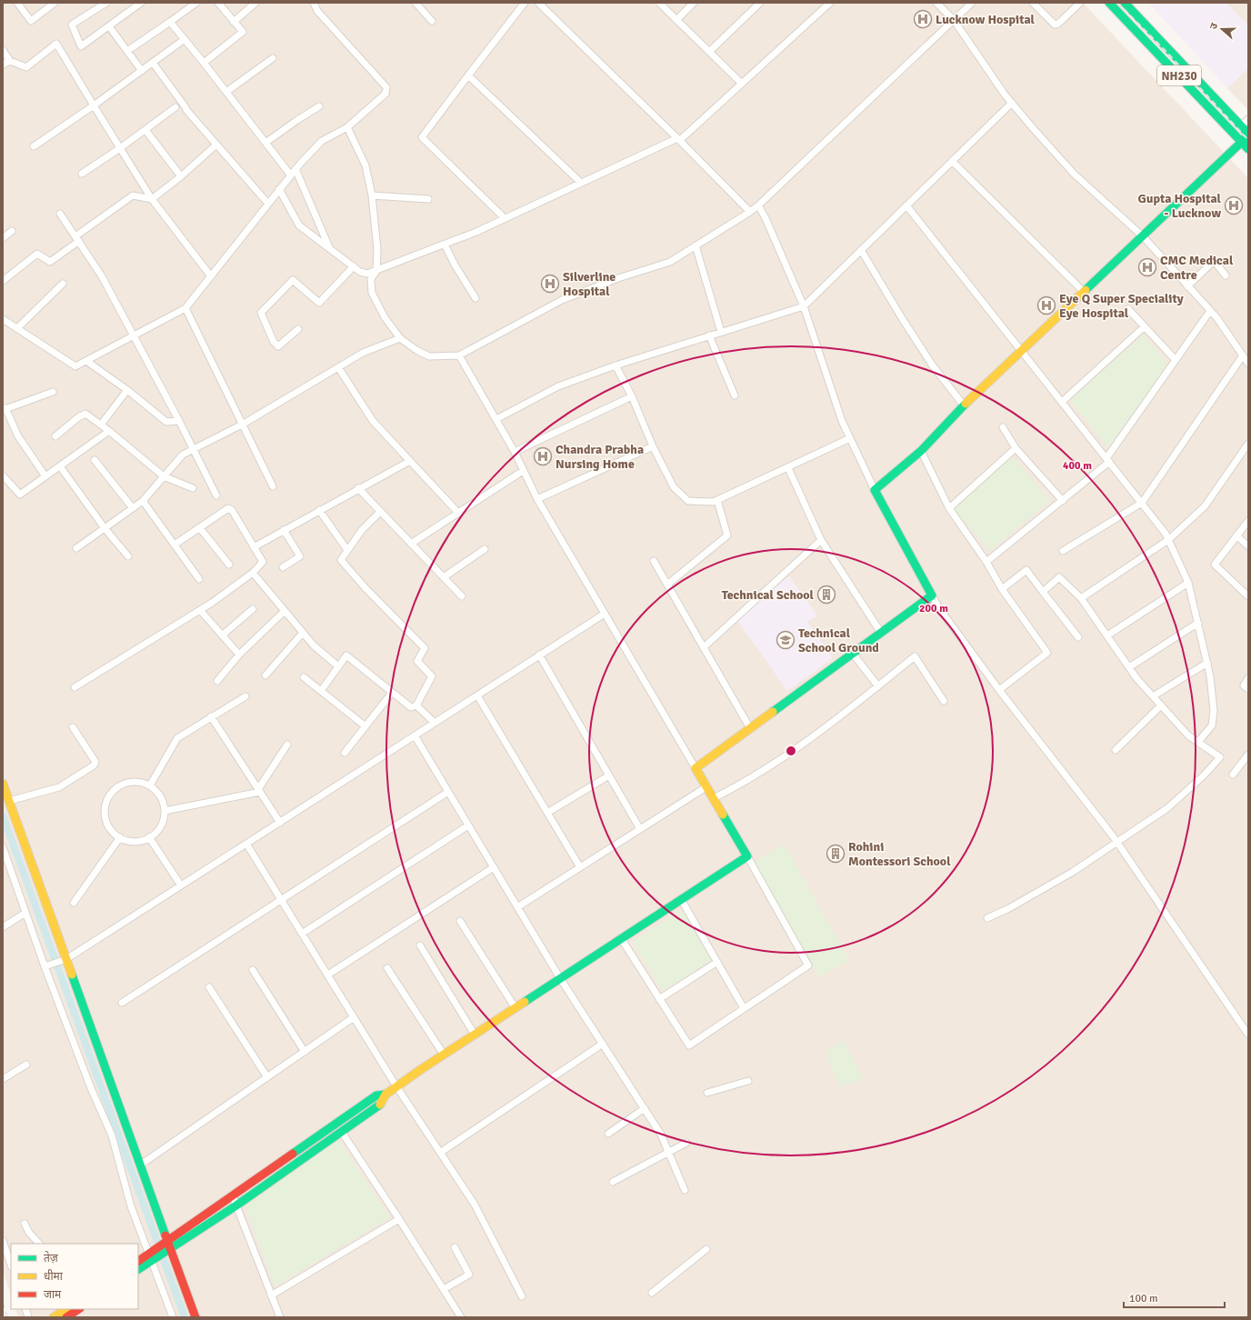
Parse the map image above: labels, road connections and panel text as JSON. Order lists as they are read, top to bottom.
{
  "streets": {
    "main road": ["NH230"]
  },
  "places": {
    "hospital": [
      "Lucknow Hospital",
      "Gupta Hospital - Lucknow",
      "CMC Medical Centre",
      "Silverline Hospital",
      "Eye Q Super Speciality Eye Hospital",
      "Chandra Prabha Nursing Home"
    ],
    "building": ["Technical School", "Rohini Montessori School"],
    "school or university": ["Technical School Ground"]
  },
  "legend": ["तेज़", "धीमा", "जाम"],
  "scale_bar": "100 m",
  "north": "left",
  "rings": ["400 m", "200 m"]
}
